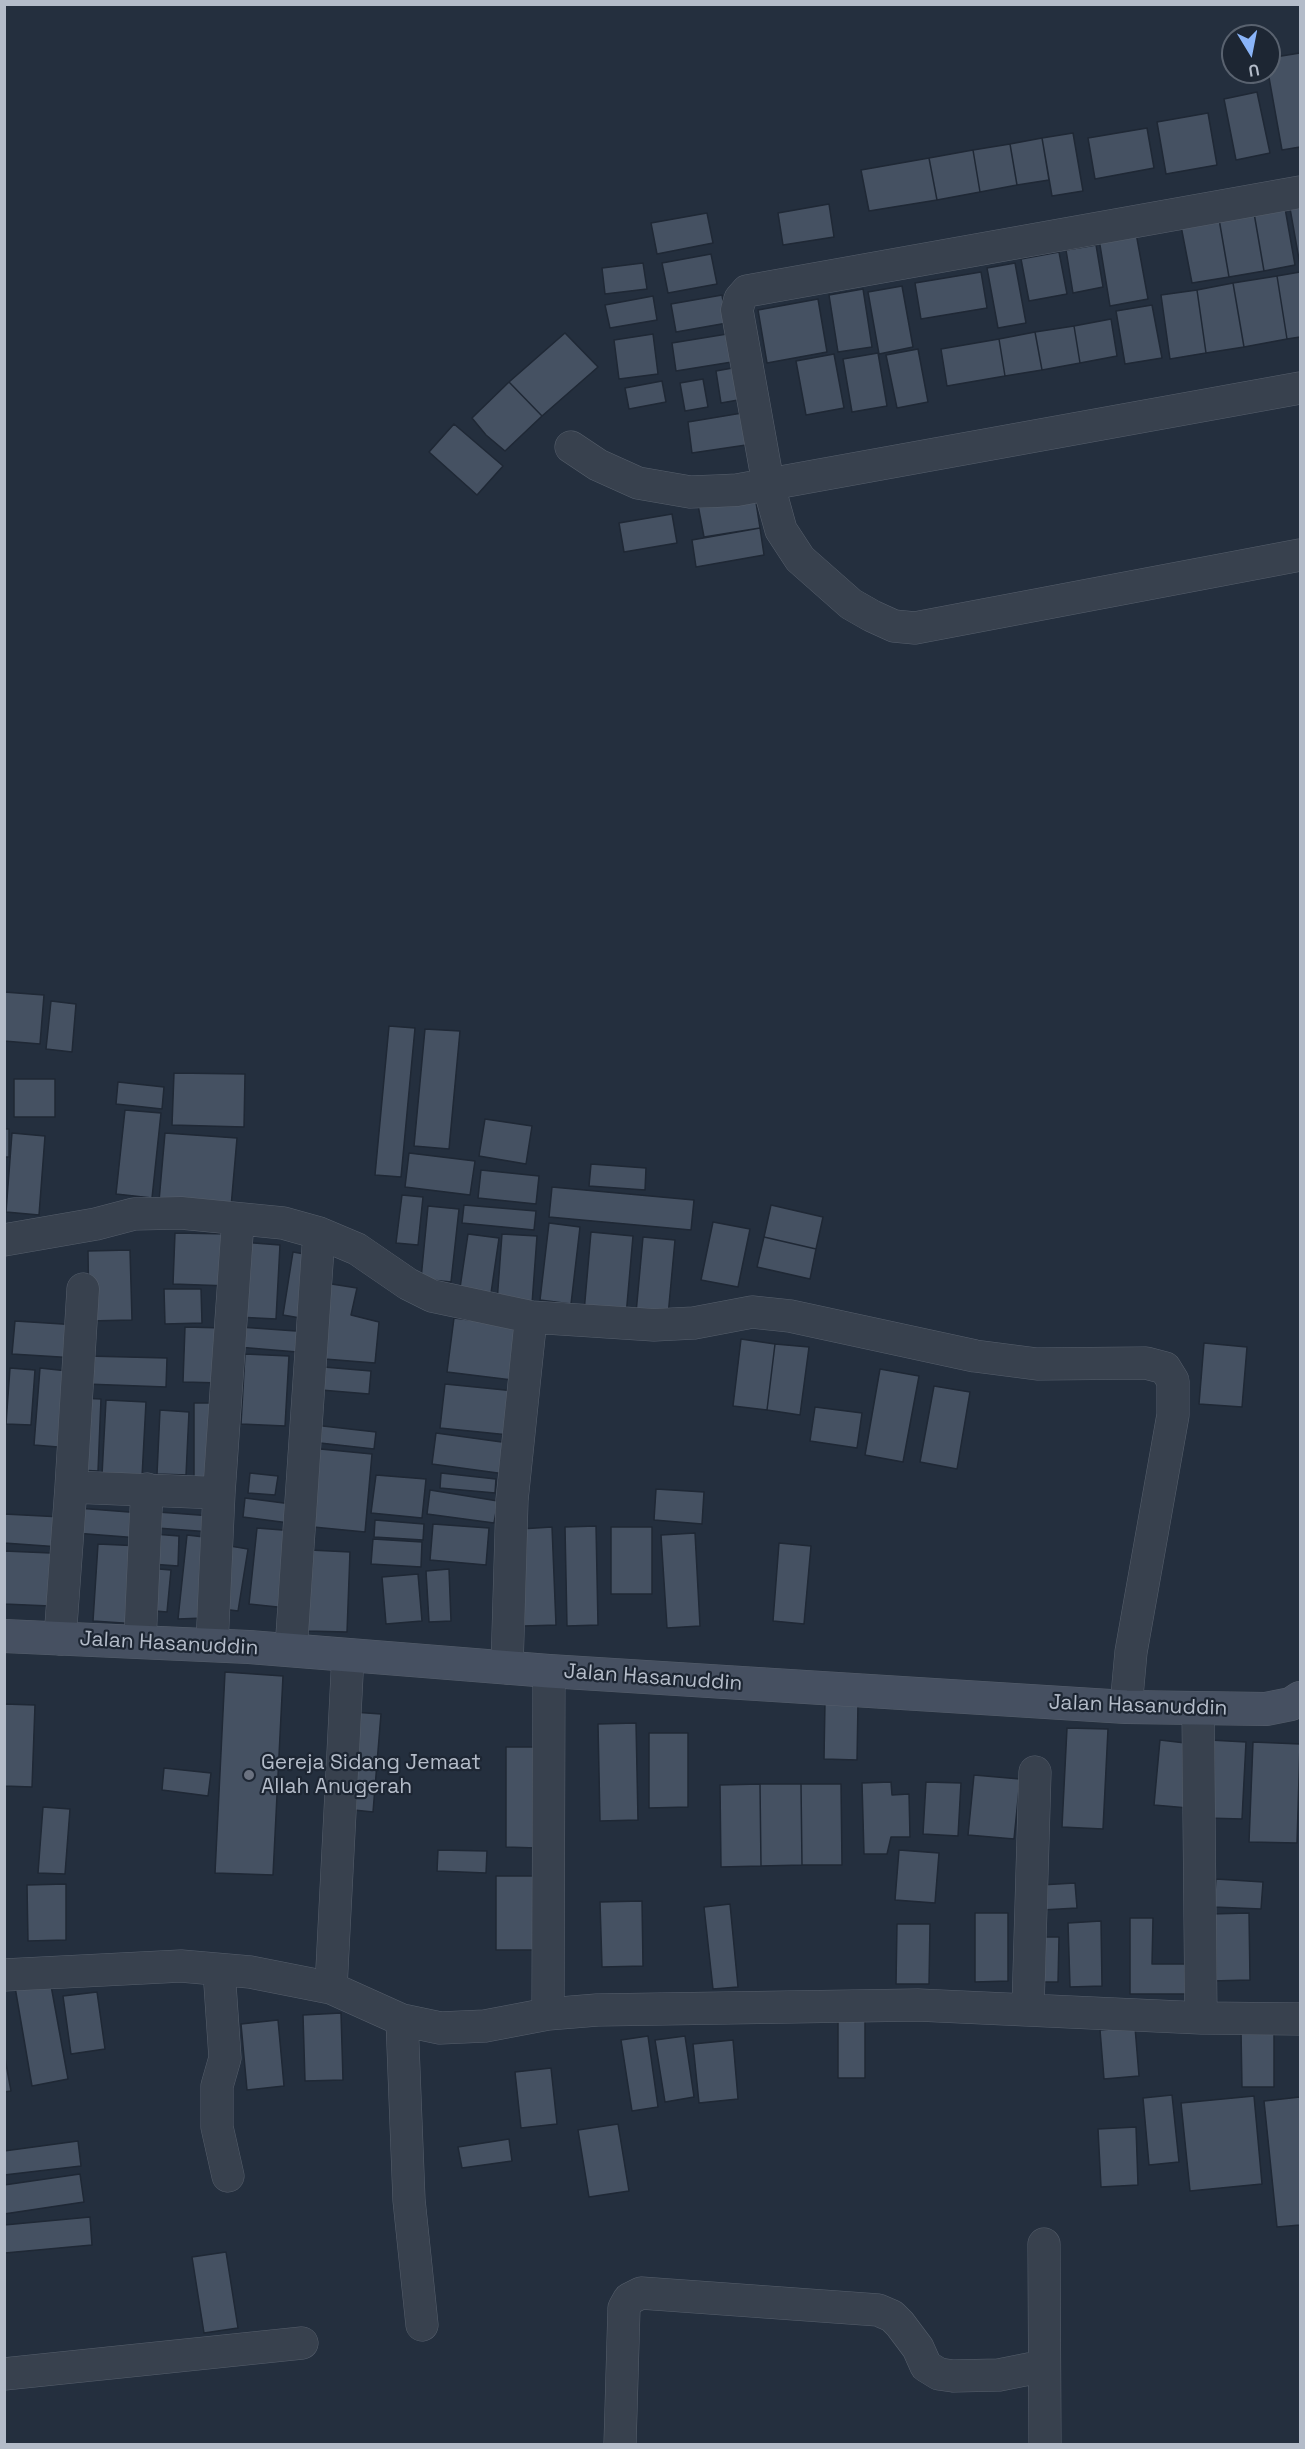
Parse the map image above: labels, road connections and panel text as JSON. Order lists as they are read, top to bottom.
{
  "streets": {
    "main road": ["Jalan Hasanuddin"]
  },
  "places": ["Gereja Sidang Jemaat Allah Anugerah"],
  "north": "bottom"
}
